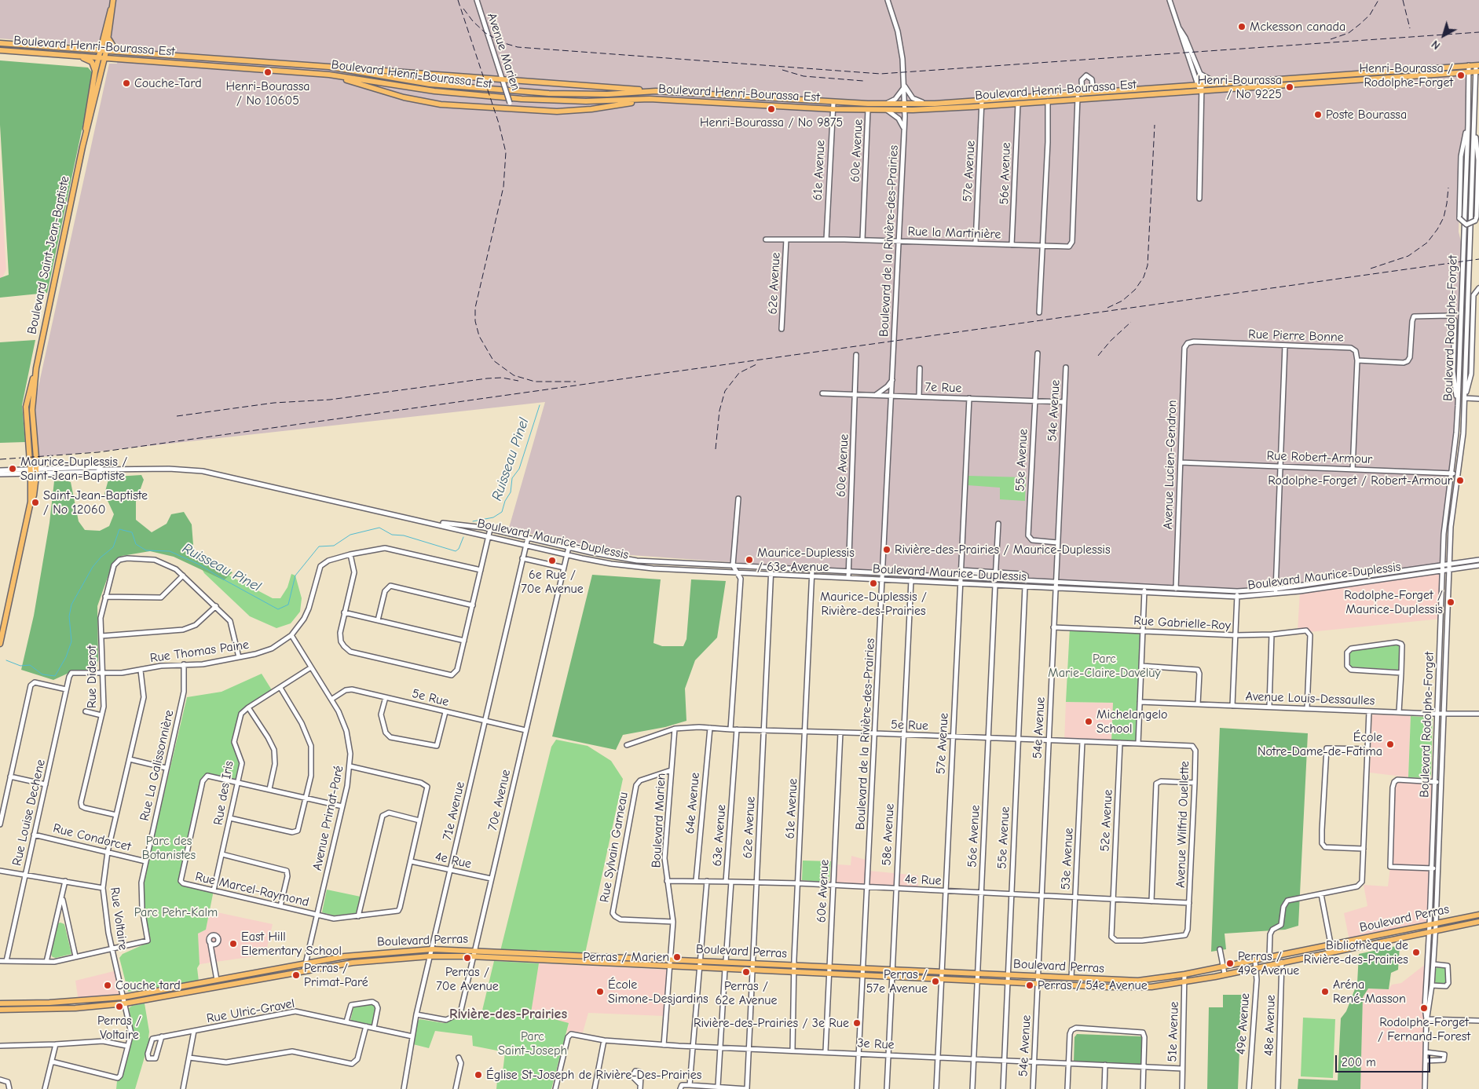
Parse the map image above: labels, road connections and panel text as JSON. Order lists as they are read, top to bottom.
{
  "streets": {
    "main road": ["Boulevard Henri-Bourassa Est", "Boulevard Saint-Jean-Baptiste", "Boulevard Perras"],
    "street": [
      "Avenue Marien",
      "60e Avenue",
      "61e Avenue",
      "57e Avenue",
      "56e Avenue",
      "Rue la Martinière",
      "Boulevard de la Rivière-des-Prairies",
      "62e Avenue",
      "Boulevard Rodolphe-Forget",
      "Rue Pierre Bonne",
      "7e Rue",
      "54e Avenue",
      "Rue Robert-Armour",
      "55e Avenue",
      "Avenue Lucien-Gendron",
      "Boulevard Maurice-Duplessis",
      "Rue Gabrielle-Roy",
      "Rue Thomas Paine",
      "Rue Diderot",
      "5e Rue",
      "Avenue Louis-Dessaulles",
      "Rue La Galissonnière",
      "Rue des Iris",
      "70e Avenue",
      "64e Avenue",
      "71e Avenue",
      "Rue Louise Dechene",
      "Avenue Primat-Paré",
      "Boulevard Marien",
      "52e Avenue",
      "Avenue Wilfrid Ouellette",
      "58e Avenue",
      "63e Avenue",
      "Rue Condorcet",
      "Rue Sylvain Garneau",
      "53e Avenue",
      "4e Rue",
      "Rue Marcel-Raymond",
      "Rue Voltaire",
      "Rue Ulric-Gravel",
      "49e Avenue",
      "48e Avenue",
      "51e Avenue",
      "3e Rue"
    ]
  },
  "crossings": [
    ["Boulevard Henri-Bourassa Est", "60e Avenue"],
    ["Boulevard Henri-Bourassa Est", "61e Avenue"],
    ["Boulevard Henri-Bourassa Est", "57e Avenue"],
    ["Boulevard Henri-Bourassa Est", "56e Avenue"],
    ["Boulevard Henri-Bourassa Est", "Rue la Martinière"],
    ["Boulevard Henri-Bourassa Est", "Boulevard de la Rivière-des-Prairies"],
    ["Boulevard Henri-Bourassa Est", "Boulevard Saint-Jean-Baptiste"],
    ["Boulevard Henri-Bourassa Est", "Boulevard Rodolphe-Forget"],
    ["60e Avenue", "Rue la Martinière"],
    ["60e Avenue", "7e Rue"],
    ["60e Avenue", "Boulevard Maurice-Duplessis"],
    ["60e Avenue", "5e Rue"],
    ["60e Avenue", "4e Rue"],
    ["60e Avenue", "Boulevard Perras"],
    ["60e Avenue", "3e Rue"],
    ["61e Avenue", "Rue la Martinière"],
    ["61e Avenue", "Boulevard Maurice-Duplessis"],
    ["61e Avenue", "5e Rue"],
    ["61e Avenue", "4e Rue"],
    ["61e Avenue", "Boulevard Perras"],
    ["61e Avenue", "3e Rue"],
    ["57e Avenue", "Rue la Martinière"],
    ["57e Avenue", "7e Rue"],
    ["57e Avenue", "Boulevard Maurice-Duplessis"],
    ["57e Avenue", "5e Rue"],
    ["57e Avenue", "4e Rue"],
    ["57e Avenue", "Boulevard Perras"],
    ["57e Avenue", "3e Rue"],
    ["56e Avenue", "Rue la Martinière"],
    ["56e Avenue", "Boulevard Maurice-Duplessis"],
    ["56e Avenue", "5e Rue"],
    ["56e Avenue", "4e Rue"],
    ["56e Avenue", "Boulevard Perras"],
    ["56e Avenue", "3e Rue"],
    ["Rue la Martinière", "Boulevard de la Rivière-des-Prairies"],
    ["Rue la Martinière", "62e Avenue"],
    ["Boulevard de la Rivière-des-Prairies", "7e Rue"],
    ["Boulevard de la Rivière-des-Prairies", "Boulevard Maurice-Duplessis"],
    ["Boulevard de la Rivière-des-Prairies", "5e Rue"],
    ["Boulevard de la Rivière-des-Prairies", "4e Rue"],
    ["Boulevard de la Rivière-des-Prairies", "Boulevard Perras"],
    ["Boulevard de la Rivière-des-Prairies", "3e Rue"],
    ["Boulevard Saint-Jean-Baptiste", "Boulevard Maurice-Duplessis"],
    ["62e Avenue", "Boulevard Maurice-Duplessis"],
    ["62e Avenue", "5e Rue"],
    ["62e Avenue", "4e Rue"],
    ["62e Avenue", "Boulevard Perras"],
    ["62e Avenue", "3e Rue"],
    ["Boulevard Rodolphe-Forget", "Rue Robert-Armour"],
    ["Boulevard Rodolphe-Forget", "Boulevard Maurice-Duplessis"],
    ["Boulevard Rodolphe-Forget", "Avenue Louis-Dessaulles"],
    ["Boulevard Rodolphe-Forget", "Boulevard Perras"],
    ["Rue Pierre Bonne", "Avenue Lucien-Gendron"],
    ["7e Rue", "54e Avenue"],
    ["7e Rue", "55e Avenue"],
    ["54e Avenue", "55e Avenue"],
    ["54e Avenue", "Boulevard Maurice-Duplessis"],
    ["54e Avenue", "Rue Gabrielle-Roy"],
    ["54e Avenue", "5e Rue"],
    ["54e Avenue", "4e Rue"],
    ["54e Avenue", "Boulevard Perras"],
    ["54e Avenue", "3e Rue"],
    ["Rue Robert-Armour", "Avenue Lucien-Gendron"],
    ["55e Avenue", "Boulevard Maurice-Duplessis"],
    ["55e Avenue", "5e Rue"],
    ["55e Avenue", "4e Rue"],
    ["55e Avenue", "Boulevard Perras"],
    ["55e Avenue", "3e Rue"],
    ["Avenue Lucien-Gendron", "Boulevard Maurice-Duplessis"],
    ["Boulevard Maurice-Duplessis", "70e Avenue"],
    ["Boulevard Maurice-Duplessis", "71e Avenue"],
    ["Boulevard Maurice-Duplessis", "58e Avenue"],
    ["Rue Gabrielle-Roy", "Avenue Louis-Dessaulles"],
    ["Rue Thomas Paine", "Rue Diderot"],
    ["Rue Thomas Paine", "Rue La Galissonnière"],
    ["Rue Thomas Paine", "Rue Louise Dechene"],
    ["Rue Thomas Paine", "Avenue Primat-Paré"],
    ["Rue Thomas Paine", "Rue Voltaire"],
    ["Rue Diderot", "Rue Voltaire"],
    ["5e Rue", "70e Avenue"],
    ["5e Rue", "64e Avenue"],
    ["5e Rue", "71e Avenue"],
    ["5e Rue", "Avenue Primat-Paré"],
    ["5e Rue", "Boulevard Marien"],
    ["5e Rue", "52e Avenue"],
    ["5e Rue", "Avenue Wilfrid Ouellette"],
    ["5e Rue", "58e Avenue"],
    ["5e Rue", "63e Avenue"],
    ["5e Rue", "53e Avenue"],
    ["Rue La Galissonnière", "Rue Condorcet"],
    ["Rue La Galissonnière", "Rue Voltaire"],
    ["Rue des Iris", "Avenue Primat-Paré"],
    ["Rue des Iris", "Rue Marcel-Raymond"],
    ["70e Avenue", "71e Avenue"],
    ["70e Avenue", "4e Rue"],
    ["70e Avenue", "Boulevard Perras"],
    ["71e Avenue", "4e Rue"],
    ["71e Avenue", "Boulevard Perras"],
    ["71e Avenue", "Rue Ulric-Gravel"],
    ["Rue Louise Dechene", "Rue Condorcet"],
    ["Avenue Primat-Paré", "Rue Marcel-Raymond"],
    ["Avenue Primat-Paré", "Boulevard Perras"],
    ["Boulevard Marien", "Rue Sylvain Garneau"],
    ["Boulevard Marien", "Boulevard Perras"],
    ["Boulevard Marien", "3e Rue"],
    ["52e Avenue", "Avenue Wilfrid Ouellette"],
    ["52e Avenue", "4e Rue"],
    ["Avenue Wilfrid Ouellette", "4e Rue"],
    ["58e Avenue", "4e Rue"],
    ["58e Avenue", "Boulevard Perras"],
    ["58e Avenue", "3e Rue"],
    ["63e Avenue", "4e Rue"],
    ["63e Avenue", "Boulevard Perras"],
    ["Rue Condorcet", "Rue Voltaire"],
    ["53e Avenue", "4e Rue"],
    ["53e Avenue", "Boulevard Perras"],
    ["4e Rue", "Rue Marcel-Raymond"],
    ["Rue Voltaire", "Boulevard Perras"],
    ["Boulevard Perras", "49e Avenue"],
    ["Boulevard Perras", "48e Avenue"],
    ["Boulevard Perras", "51e Avenue"],
    ["51e Avenue", "3e Rue"]
  ],
  "districts": ["Rivière-des-Prairies"],
  "water": ["Ruisseau Pinel"],
  "parks": [
    "Parc Marie-Claire-Daveluy",
    "Parc des Botanistes",
    "Parc Pehr-Kalm",
    "Parc Saint-Joseph"
  ],
  "places": [
    "Mckesson canada",
    "Henri-Bourassa / No 10605",
    "Henri-Bourassa / Rodolphe-Forget",
    "Couche-Tard",
    "Henri-Bourassa / No 9225",
    "Henri-Bourassa / No 9875",
    "Poste Bourassa",
    "Maurice-Duplessis / Saint-Jean-Baptiste",
    "Rodolphe-Forget / Robert-Armour",
    "Saint-Jean-Baptiste / No 12060",
    "Rivière-des-Prairies / Maurice-Duplessis",
    "Maurice-Duplessis / 63e Avenue",
    "6e Rue / 70e Avenue",
    "Maurice-Duplessis / Rivière-des-Prairies",
    "Rodolphe-Forget / Maurice-Duplessis",
    "Michelangelo School",
    "École Notre-Dame-de-Fatima",
    "East Hill Elementary School",
    "Bibliothèque de Rivière-des-Prairies",
    "Perras / Marien",
    "Perras / 70e Avenue",
    "Perras / 49e Avenue",
    "Perras / 62e Avenue",
    "Perras / Primat-Paré",
    "Perras / 57e Avenue",
    "Couche tard",
    "Perras / 54e Avenue",
    "École Simone-Desjardins",
    "Aréna René-Masson",
    "Perras / Voltaire",
    "Rodolphe-Forget / Fernand-Forest",
    "Rivière-des-Prairies / 3e Rue",
    "Église St-Joseph de Rivière-Des-Prairies"
  ],
  "scale_bar": "200 m",
  "north": "bottom left"
}
